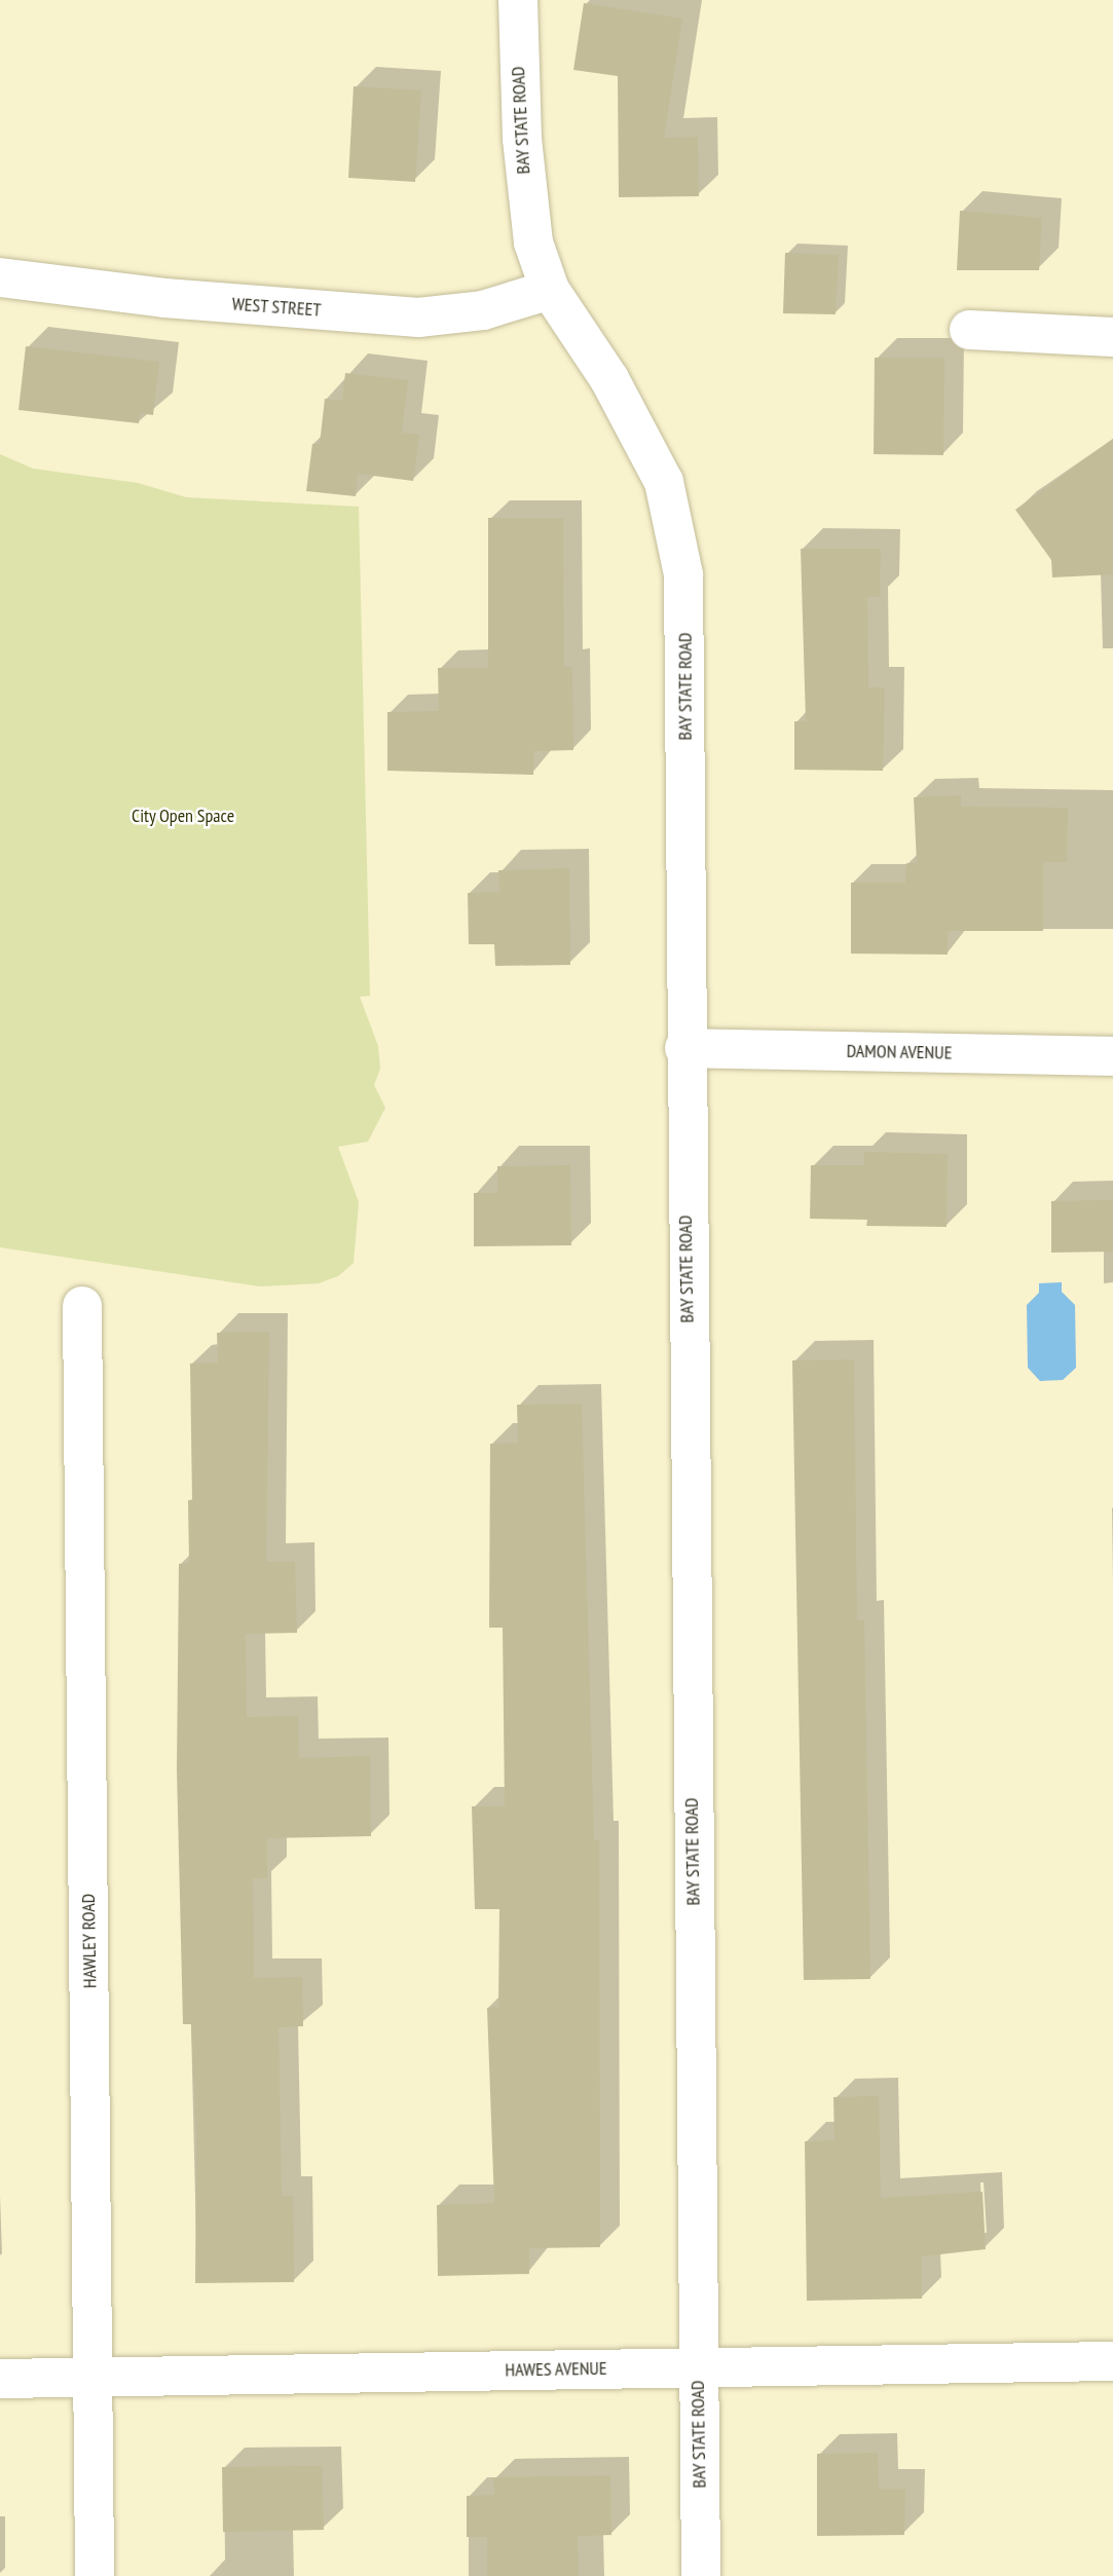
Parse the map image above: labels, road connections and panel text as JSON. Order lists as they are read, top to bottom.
{
  "streets": {
    "street": [
      "BAY STATE ROAD",
      "WEST STREET",
      "DAMON AVENUE",
      "HAWLEY ROAD",
      "HAWES AVENUE"
    ]
  },
  "crossings": [
    ["BAY STATE ROAD", "WEST STREET"],
    ["BAY STATE ROAD", "DAMON AVENUE"],
    ["BAY STATE ROAD", "HAWES AVENUE"],
    ["HAWLEY ROAD", "HAWES AVENUE"]
  ],
  "parks": ["City Open Space"]
}
